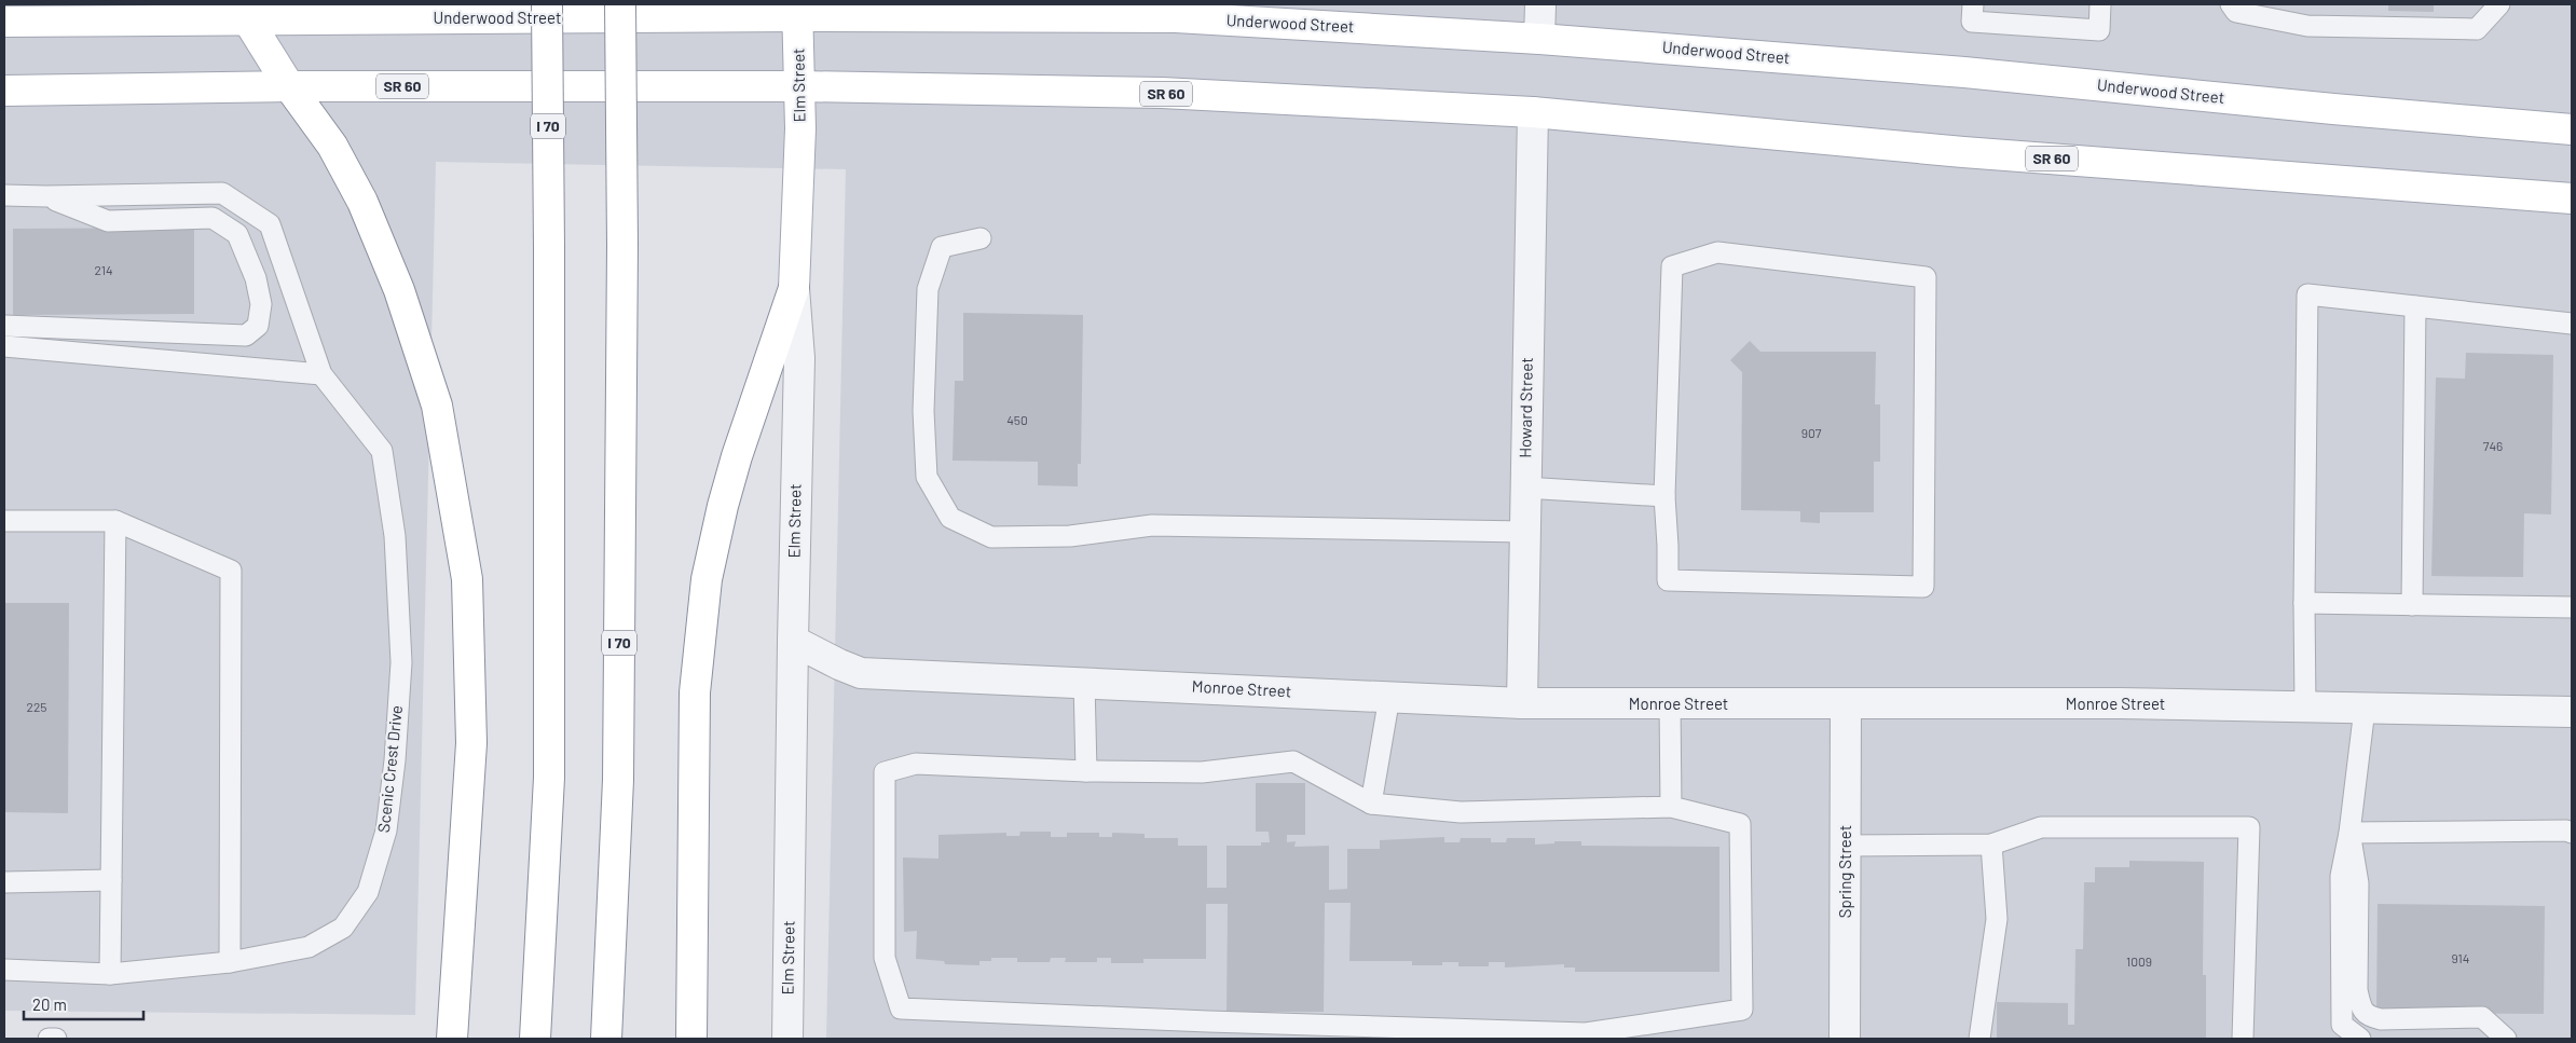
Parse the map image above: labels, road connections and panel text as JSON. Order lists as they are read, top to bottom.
{
  "streets": {
    "main road": [
      "Underwood Street",
      "Elm Street",
      "SR 60",
      "I 70"
    ],
    "street": ["Howard Street", "Monroe Street", "Spring Street"],
    "lane": ["Scenic Crest Drive"]
  },
  "crossings": [
    ["Underwood Street", "Elm Street"],
    ["Elm Street", "SR 60"],
    ["Elm Street", "Monroe Street"],
    ["SR 60", "Howard Street"],
    ["Howard Street", "Monroe Street"],
    ["Monroe Street", "Spring Street"]
  ],
  "house_numbers": [
    "214",
    "450",
    "907",
    "746",
    "225",
    "914",
    "1009"
  ],
  "scale_bar": "20 m"
}
